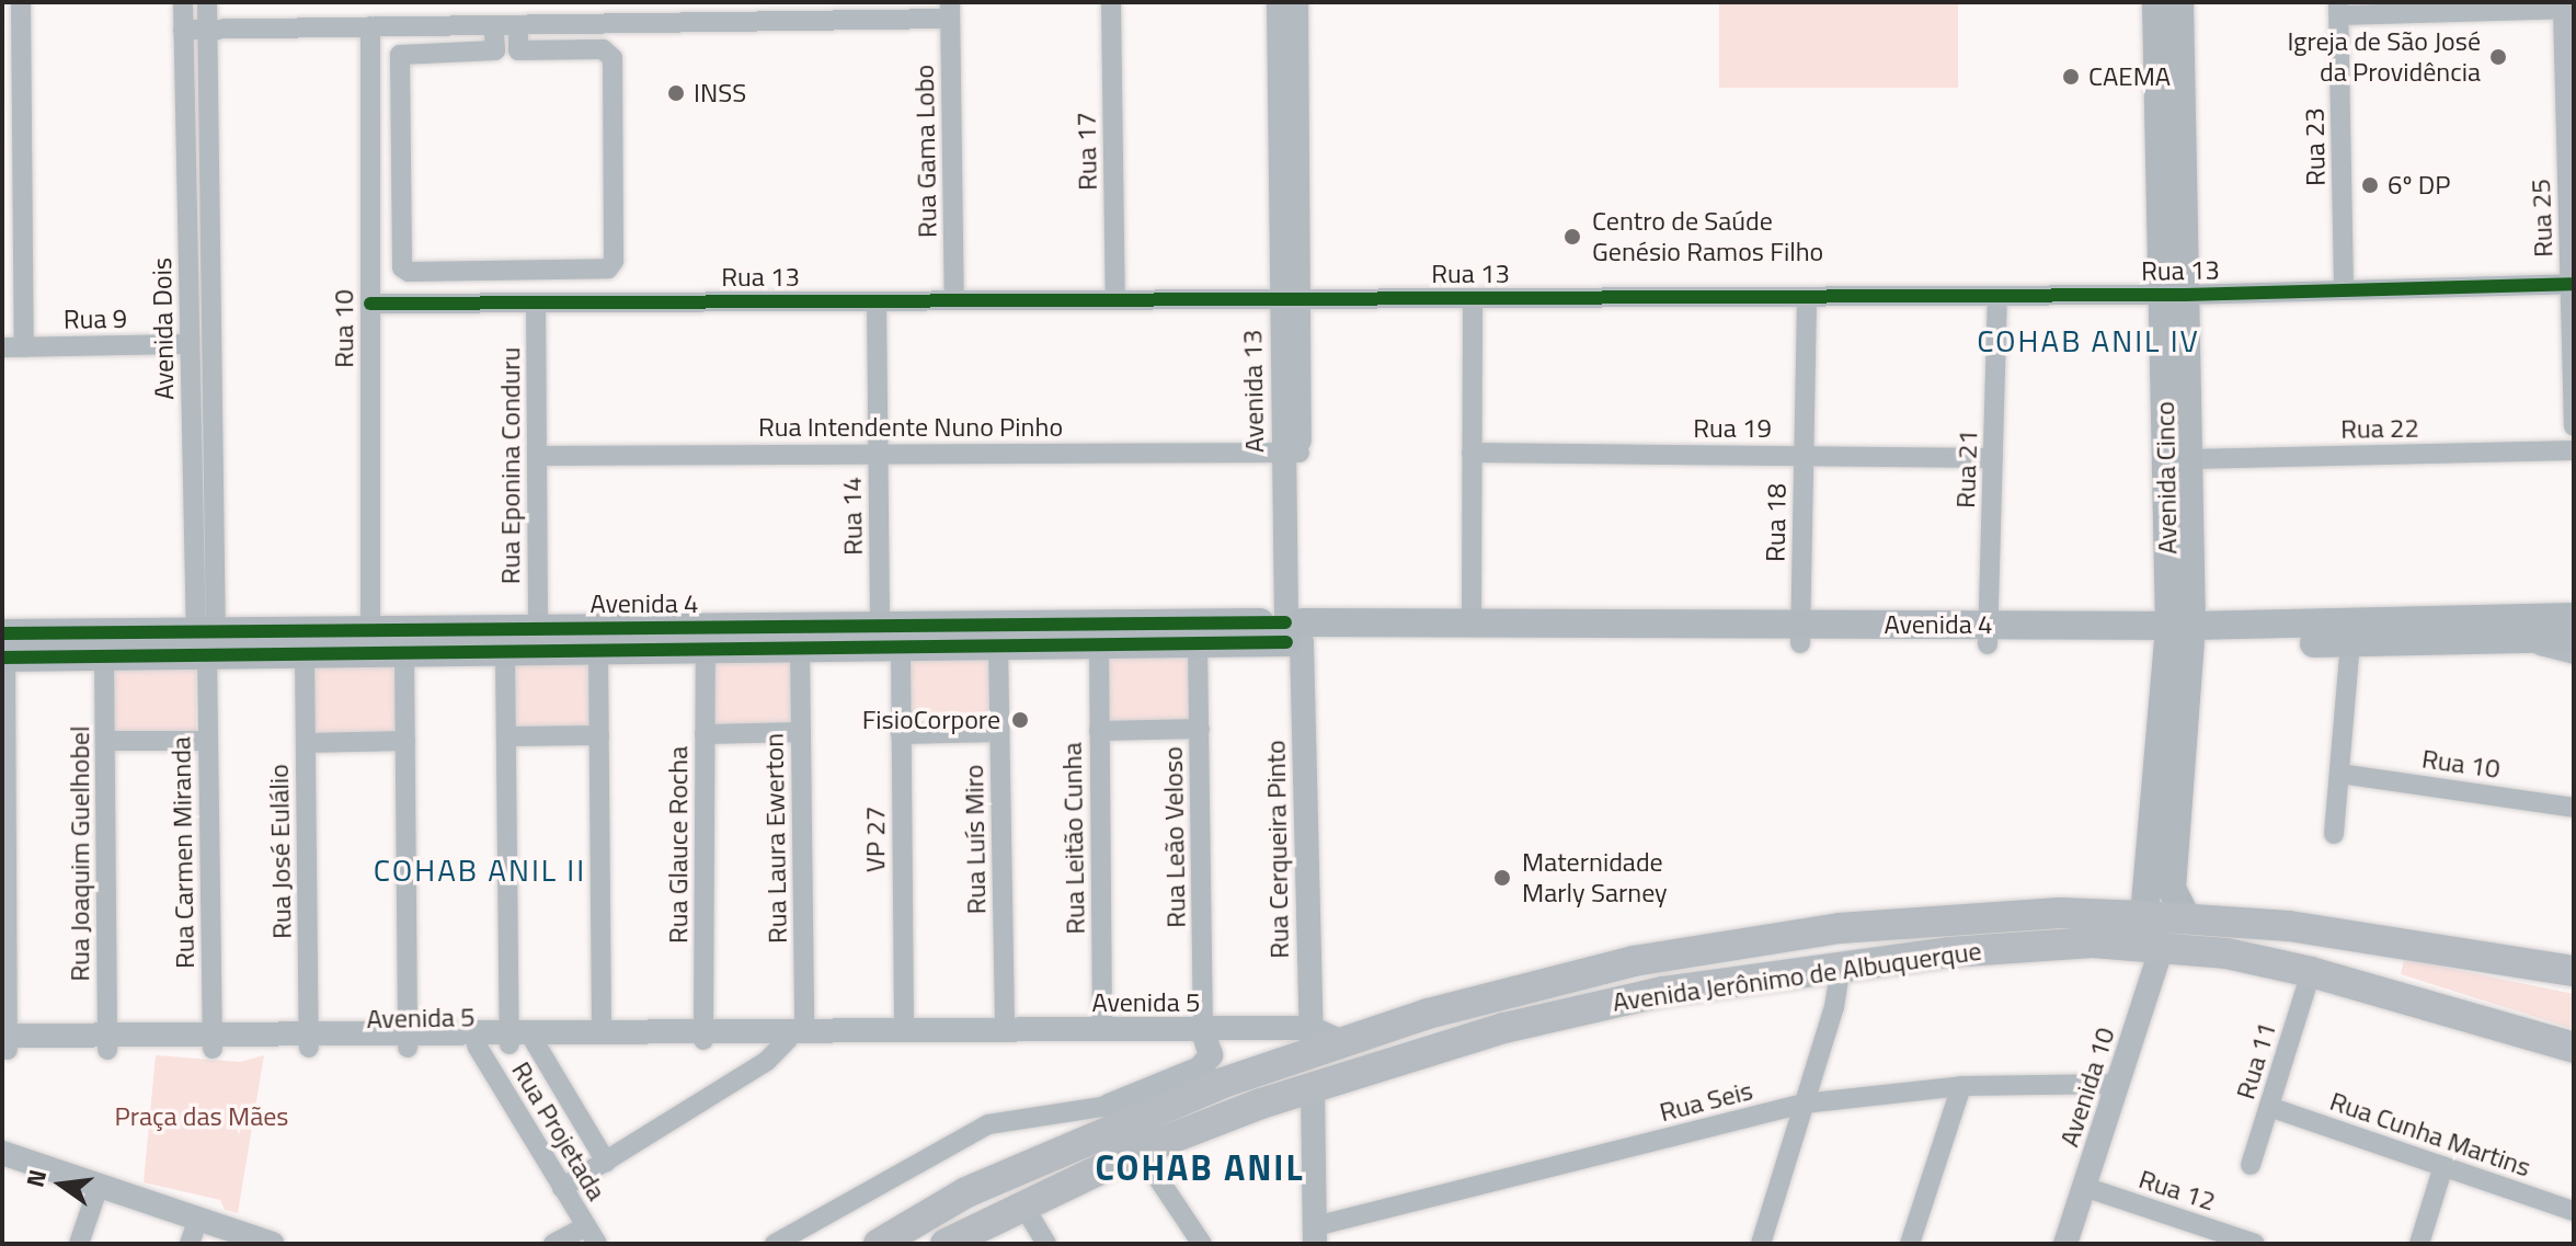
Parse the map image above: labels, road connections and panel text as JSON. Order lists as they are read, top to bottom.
{
  "streets": {
    "main road": ["Avenida Cinco", "Avenida 4", "Avenida Jerônimo de Albuquerque"],
    "street": [
      "Rua 23",
      "Rua Gama Lobo",
      "Rua 17",
      "Rua 25",
      "Rua 13",
      "Rua 9",
      "Avenida Dois",
      "Rua 10",
      "Avenida 13",
      "Rua Intendente Nuno Pinho",
      "Rua 19",
      "Rua 22",
      "Rua Eponina Conduru",
      "Rua 21",
      "Rua 14",
      "Rua 18",
      "Rua Leão Veloso",
      "Rua Laura Ewerton",
      "Rua Leitão Cunha",
      "VP 27",
      "Rua Luís Miro",
      "Rua Glauce Rocha",
      "Rua Cerqueira Pinto",
      "Rua José Eulálio",
      "Rua Carmen Miranda",
      "Rua Joaquim Guelhobel",
      "Avenida 5",
      "Rua 11",
      "Avenida 10",
      "Rua Seis",
      "Rua Projetada",
      "Rua Cunha Martins",
      "Rua 12"
    ]
  },
  "crossings": [
    ["Rua 23", "Rua 13"],
    ["Rua Gama Lobo", "Rua 13"],
    ["Rua 17", "Rua 13"],
    ["Rua 25", "Rua 13"],
    ["Rua 13", "Rua 10"],
    ["Rua 13", "Avenida 13"],
    ["Rua 13", "Rua Eponina Conduru"],
    ["Rua 13", "Rua 21"],
    ["Rua 13", "Avenida Cinco"],
    ["Rua 13", "Rua 14"],
    ["Rua 13", "Rua 18"],
    ["Rua 9", "Avenida Dois"],
    ["Avenida Dois", "Avenida 4"],
    ["Avenida Dois", "Rua Carmen Miranda"],
    ["Rua 10", "Avenida 4"],
    ["Avenida 13", "Rua Intendente Nuno Pinho"],
    ["Avenida 13", "Avenida 4"],
    ["Avenida 13", "Rua Cerqueira Pinto"],
    ["Rua Intendente Nuno Pinho", "Rua Eponina Conduru"],
    ["Rua Intendente Nuno Pinho", "Rua 14"],
    ["Rua 19", "Rua 21"],
    ["Rua 19", "Rua 18"],
    ["Rua 22", "Avenida Cinco"],
    ["Rua Eponina Conduru", "Avenida 4"],
    ["Rua 21", "Avenida 4"],
    ["Avenida Cinco", "Avenida 4"],
    ["Avenida Cinco", "Avenida Jerônimo de Albuquerque"],
    ["Rua 14", "Avenida 4"],
    ["Rua 18", "Avenida 4"],
    ["Avenida 4", "Rua Leão Veloso"],
    ["Avenida 4", "Rua Laura Ewerton"],
    ["Avenida 4", "Rua Leitão Cunha"],
    ["Avenida 4", "VP 27"],
    ["Avenida 4", "Rua Luís Miro"],
    ["Avenida 4", "Rua Glauce Rocha"],
    ["Avenida 4", "Rua Cerqueira Pinto"],
    ["Avenida 4", "Rua José Eulálio"],
    ["Avenida 4", "Rua Carmen Miranda"],
    ["Avenida 4", "Rua Joaquim Guelhobel"],
    ["Rua Leão Veloso", "Avenida 5"],
    ["Rua Laura Ewerton", "Avenida 5"],
    ["Rua Leitão Cunha", "Avenida 5"],
    ["VP 27", "Avenida 5"],
    ["Rua Luís Miro", "Avenida 5"],
    ["Rua Glauce Rocha", "Avenida 5"],
    ["Rua Cerqueira Pinto", "Avenida Jerônimo de Albuquerque"],
    ["Rua Cerqueira Pinto", "Avenida 5"],
    ["Rua José Eulálio", "Avenida 5"],
    ["Rua Carmen Miranda", "Avenida 5"],
    ["Rua Joaquim Guelhobel", "Avenida 5"],
    ["Avenida Jerônimo de Albuquerque", "Avenida 5"],
    ["Avenida Jerônimo de Albuquerque", "Rua 11"],
    ["Avenida Jerônimo de Albuquerque", "Avenida 10"],
    ["Avenida 5", "Rua Projetada"],
    ["Rua 11", "Rua Cunha Martins"],
    ["Avenida 10", "Rua Seis"],
    ["Avenida 10", "Rua 12"]
  ],
  "districts": ["COHAB ANIL IV", "COHAB ANIL II", "COHAB ANIL"],
  "parks": ["Praça das Mães"],
  "places": [
    "Igreja de São José da Providência",
    "CAEMA",
    "INSS",
    "6º DP",
    "Centro de Saúde Genésio Ramos Filho",
    "FisioCorpore",
    "Maternidade Marly Sarney"
  ],
  "north": "left"
}
